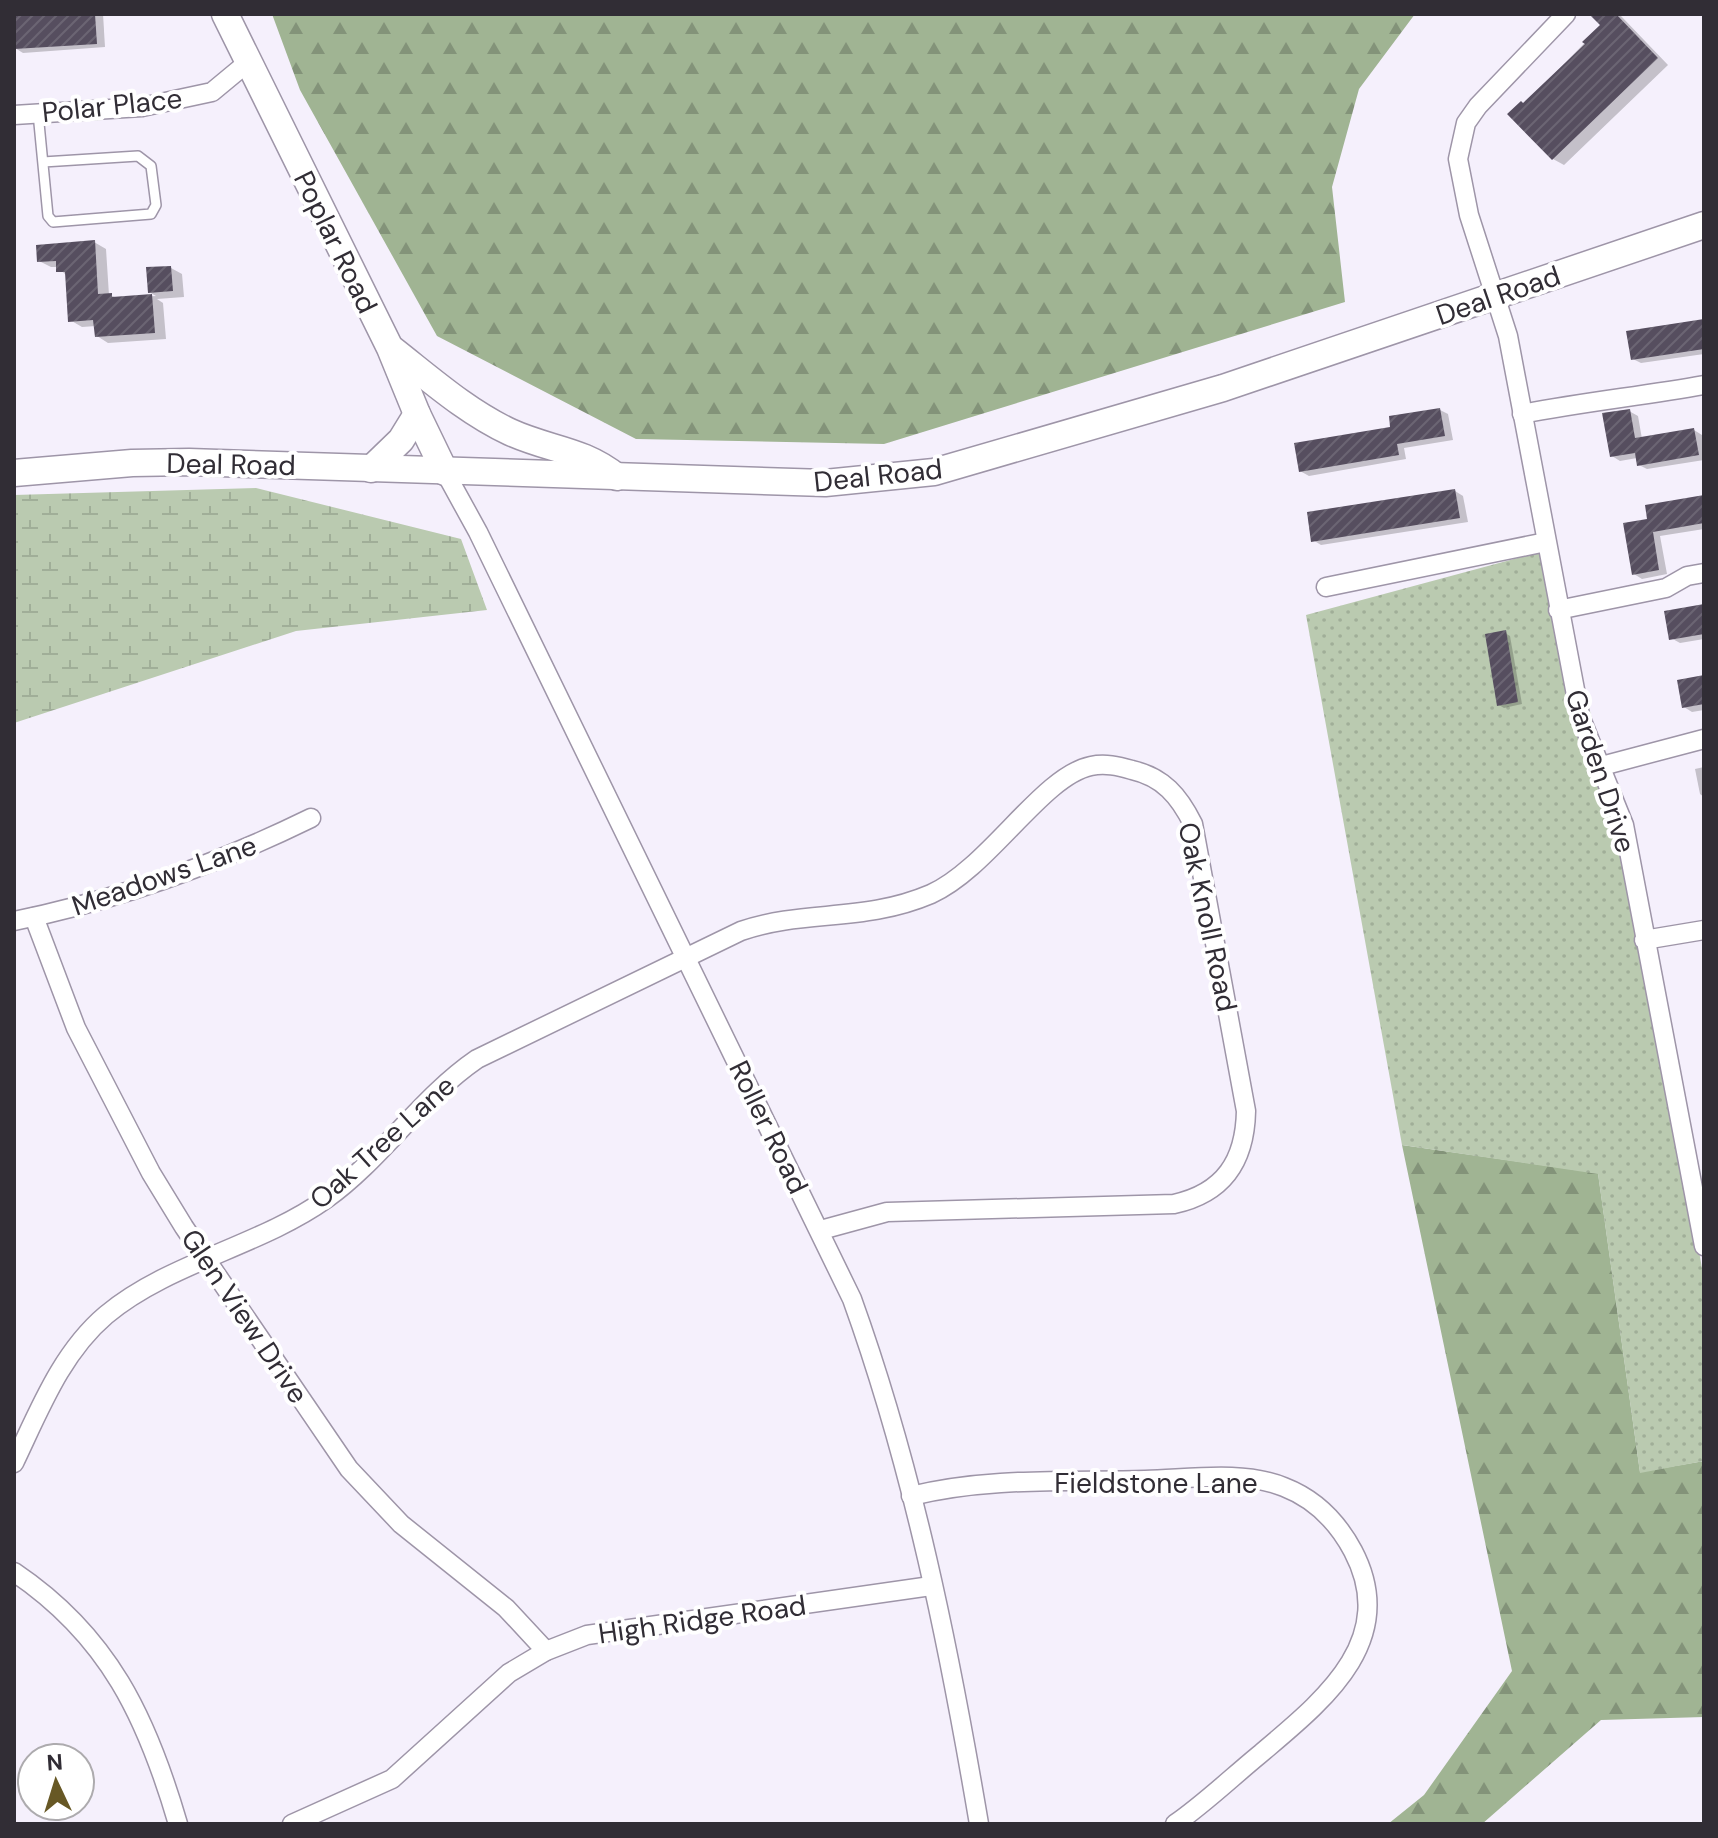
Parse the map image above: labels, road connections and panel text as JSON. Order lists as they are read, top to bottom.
{
  "streets": {
    "street": [
      "Polar Place",
      "Poplar Road",
      "Deal Road",
      "Garden Drive",
      "Meadows Lane",
      "Oak Knoll Road",
      "Roller Road",
      "Oak Tree Lane",
      "Glen View Drive",
      "Fieldstone Lane",
      "High Ridge Road"
    ]
  },
  "crossings": [
    ["Polar Place", "Poplar Road"],
    ["Poplar Road", "Deal Road"],
    ["Poplar Road", "Roller Road"],
    ["Deal Road", "Garden Drive"],
    ["Deal Road", "Roller Road"],
    ["Meadows Lane", "Glen View Drive"],
    ["Oak Knoll Road", "Roller Road"],
    ["Oak Knoll Road", "Oak Tree Lane"],
    ["Roller Road", "Oak Tree Lane"],
    ["Roller Road", "Fieldstone Lane"],
    ["Roller Road", "High Ridge Road"],
    ["Oak Tree Lane", "Glen View Drive"],
    ["Glen View Drive", "High Ridge Road"]
  ],
  "north": "top"
}
